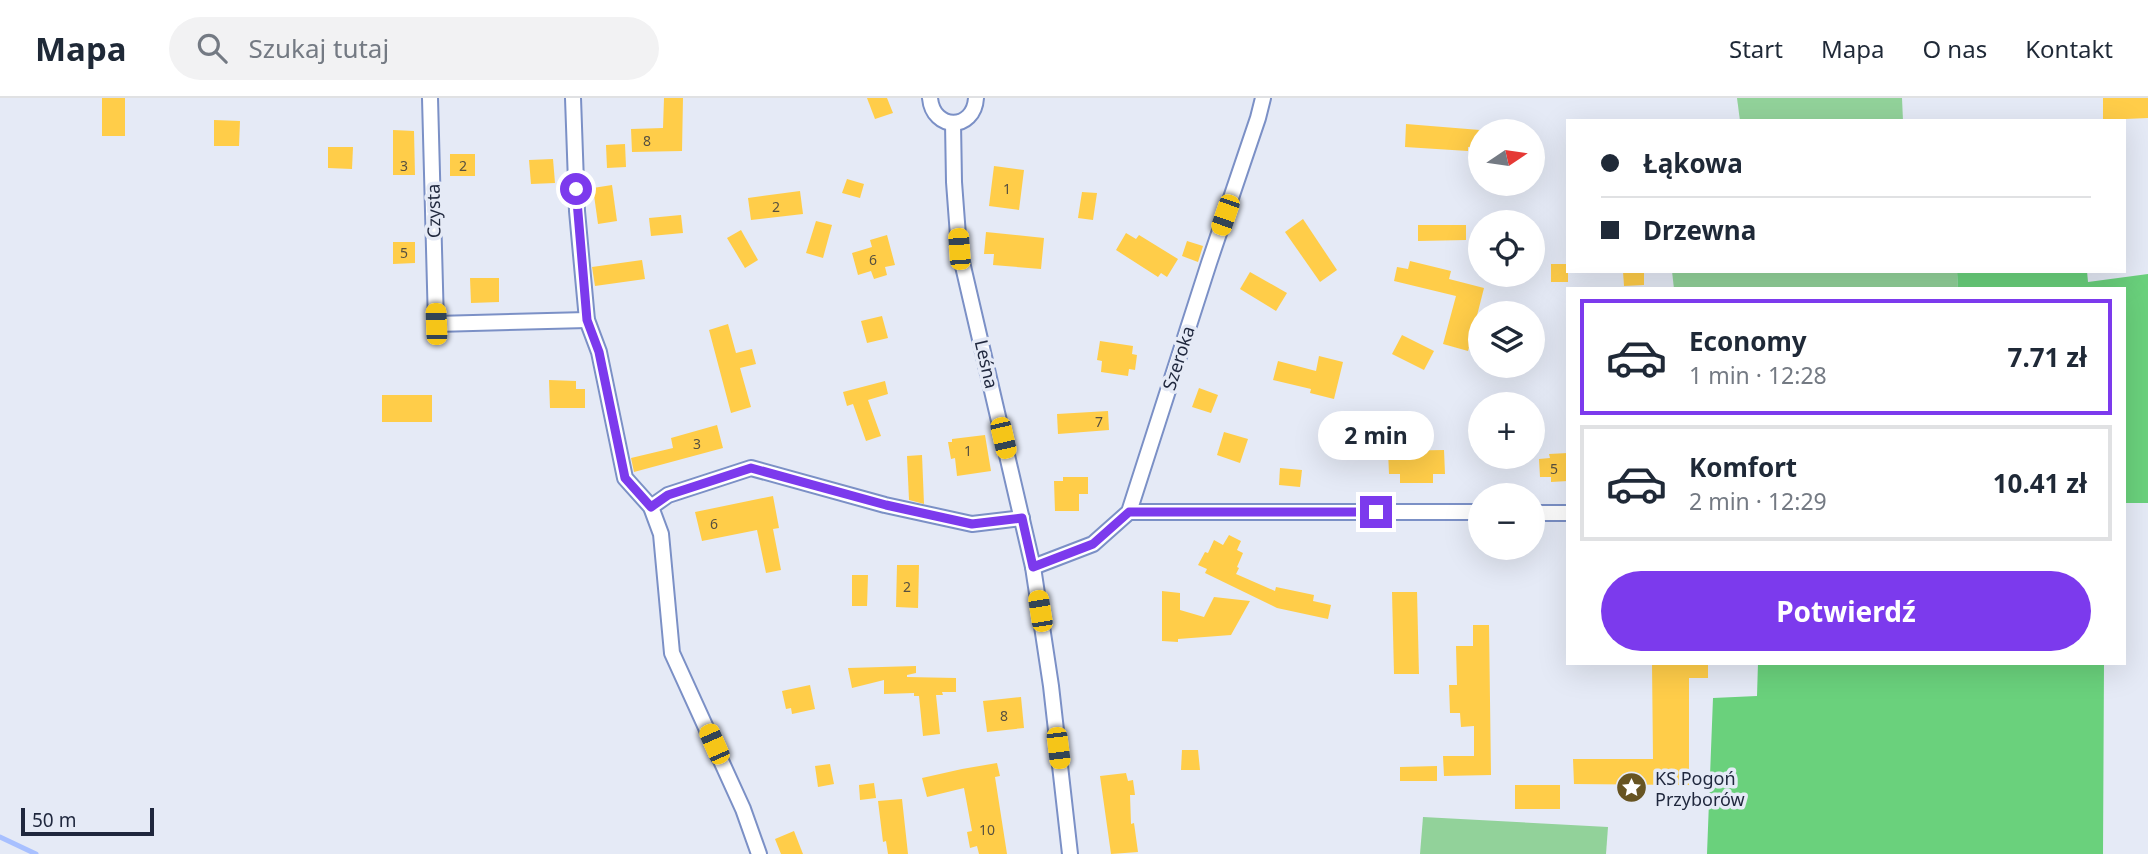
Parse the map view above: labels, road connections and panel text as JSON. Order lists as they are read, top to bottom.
{
  "streets": {
    "street": ["Czysta", "Szeroka", "Leśna"]
  },
  "places": {
    "place": ["KS Pogoń Przyborów"]
  },
  "house_numbers": [
    "8",
    "3",
    "2",
    "1",
    "2",
    "5",
    "6",
    "7",
    "3",
    "1",
    "5",
    "6",
    "2",
    "8",
    "10"
  ],
  "scale_bar": "50 m",
  "north": "right",
  "page": {
    "header": "Mapa",
    "search": "Szukaj tutaj",
    "nav": [
      "Start",
      "Mapa",
      "O nas",
      "Kontakt"
    ],
    "map_buttons": ["+", "−"],
    "banner": ["Łąkowa", "Drzewna"],
    "list": [
      {
        "name": "Economy",
        "note": "1 min · 12:28",
        "value": "7.71 zł"
      },
      {
        "name": "Komfort",
        "note": "2 min · 12:29",
        "value": "10.41 zł"
      }
    ],
    "bubble": "2 min",
    "buttons": "Potwierdź",
    "scale": "50 m"
  }
}
